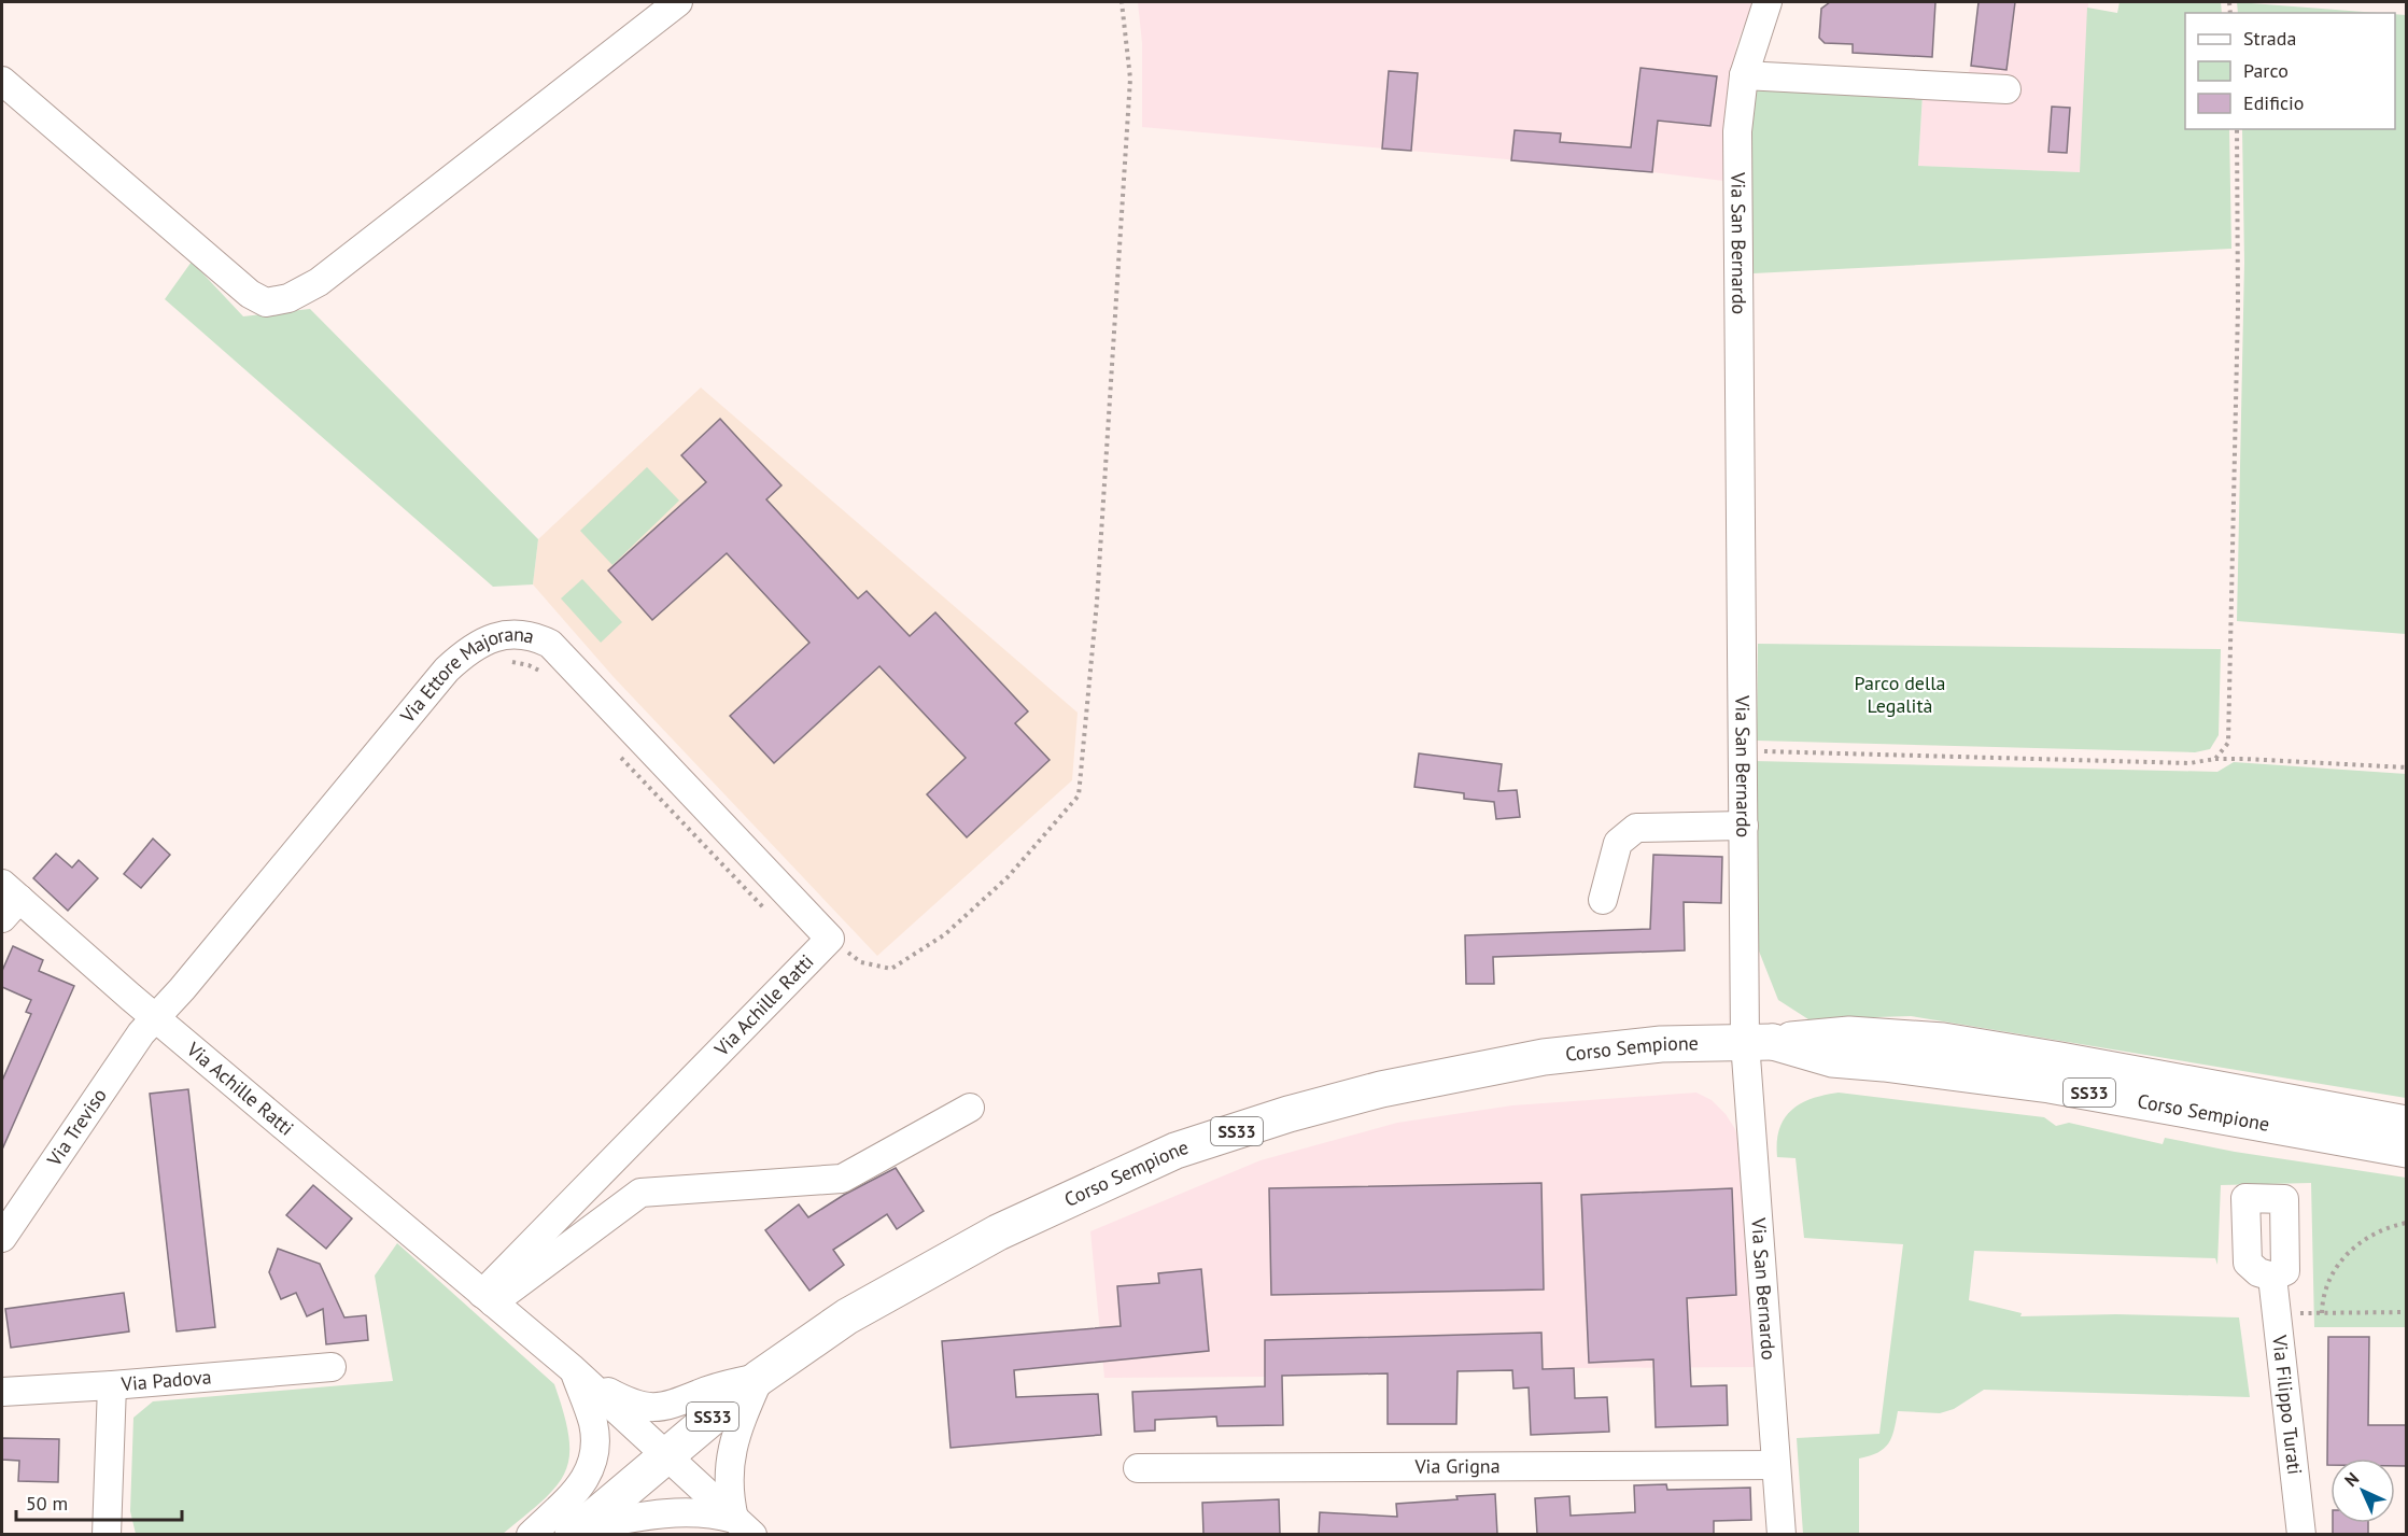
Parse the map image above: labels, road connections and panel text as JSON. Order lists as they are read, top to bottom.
{
  "streets": {
    "main road": ["Corso Sempione", "SS33"],
    "street": [
      "Via San Bernardo",
      "Via Ettore Majorana",
      "Via Achille Ratti",
      "Via Treviso",
      "Via Padova",
      "Via Filippo Turati",
      "Via Grigna"
    ]
  },
  "crossings": [
    ["Via San Bernardo", "Corso Sempione"],
    ["Via San Bernardo", "Via Grigna"],
    ["Via Ettore Majorana", "Via Achille Ratti"],
    ["Via Ettore Majorana", "Via Treviso"],
    ["Via Achille Ratti", "Corso Sempione"],
    ["Via Achille Ratti", "Via Treviso"]
  ],
  "parks": ["Parco della Legalità"],
  "legend": ["Strada", "Parco", "Edificio"],
  "scale_bar": "50 m",
  "north": "top left"
}
